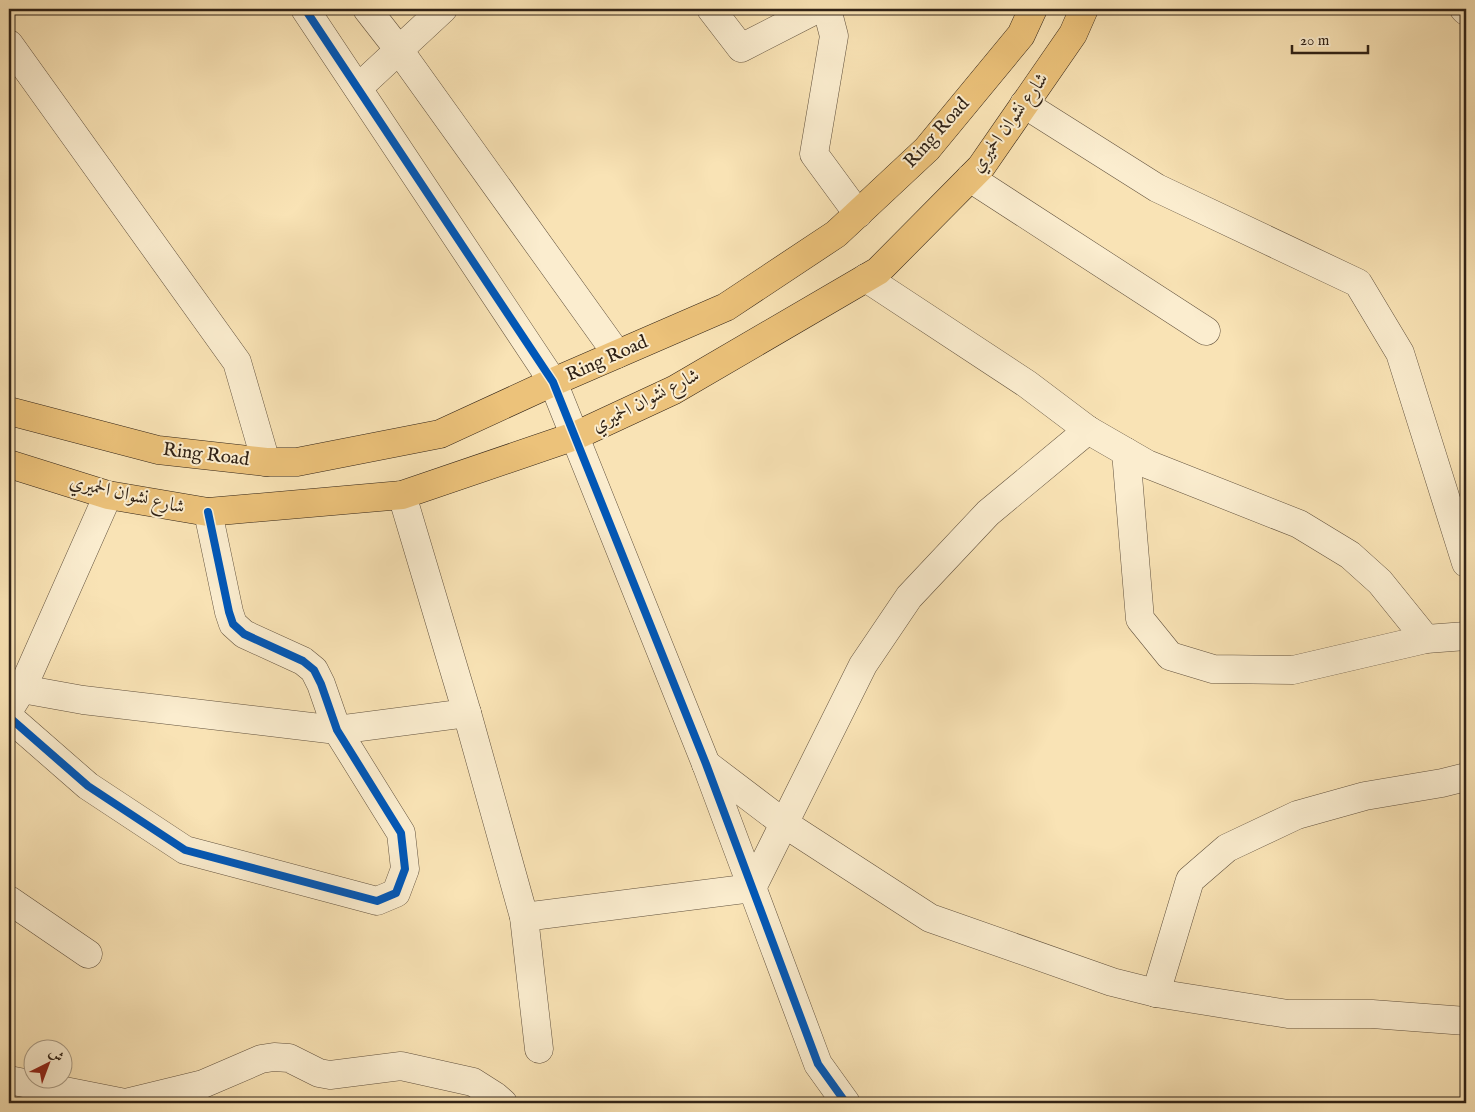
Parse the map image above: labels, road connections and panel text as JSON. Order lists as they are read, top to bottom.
{
  "streets": {
    "main road": ["شارع نشوان الحميري", "Ring Road"]
  },
  "scale_bar": "20 m",
  "north": "top right"
}
